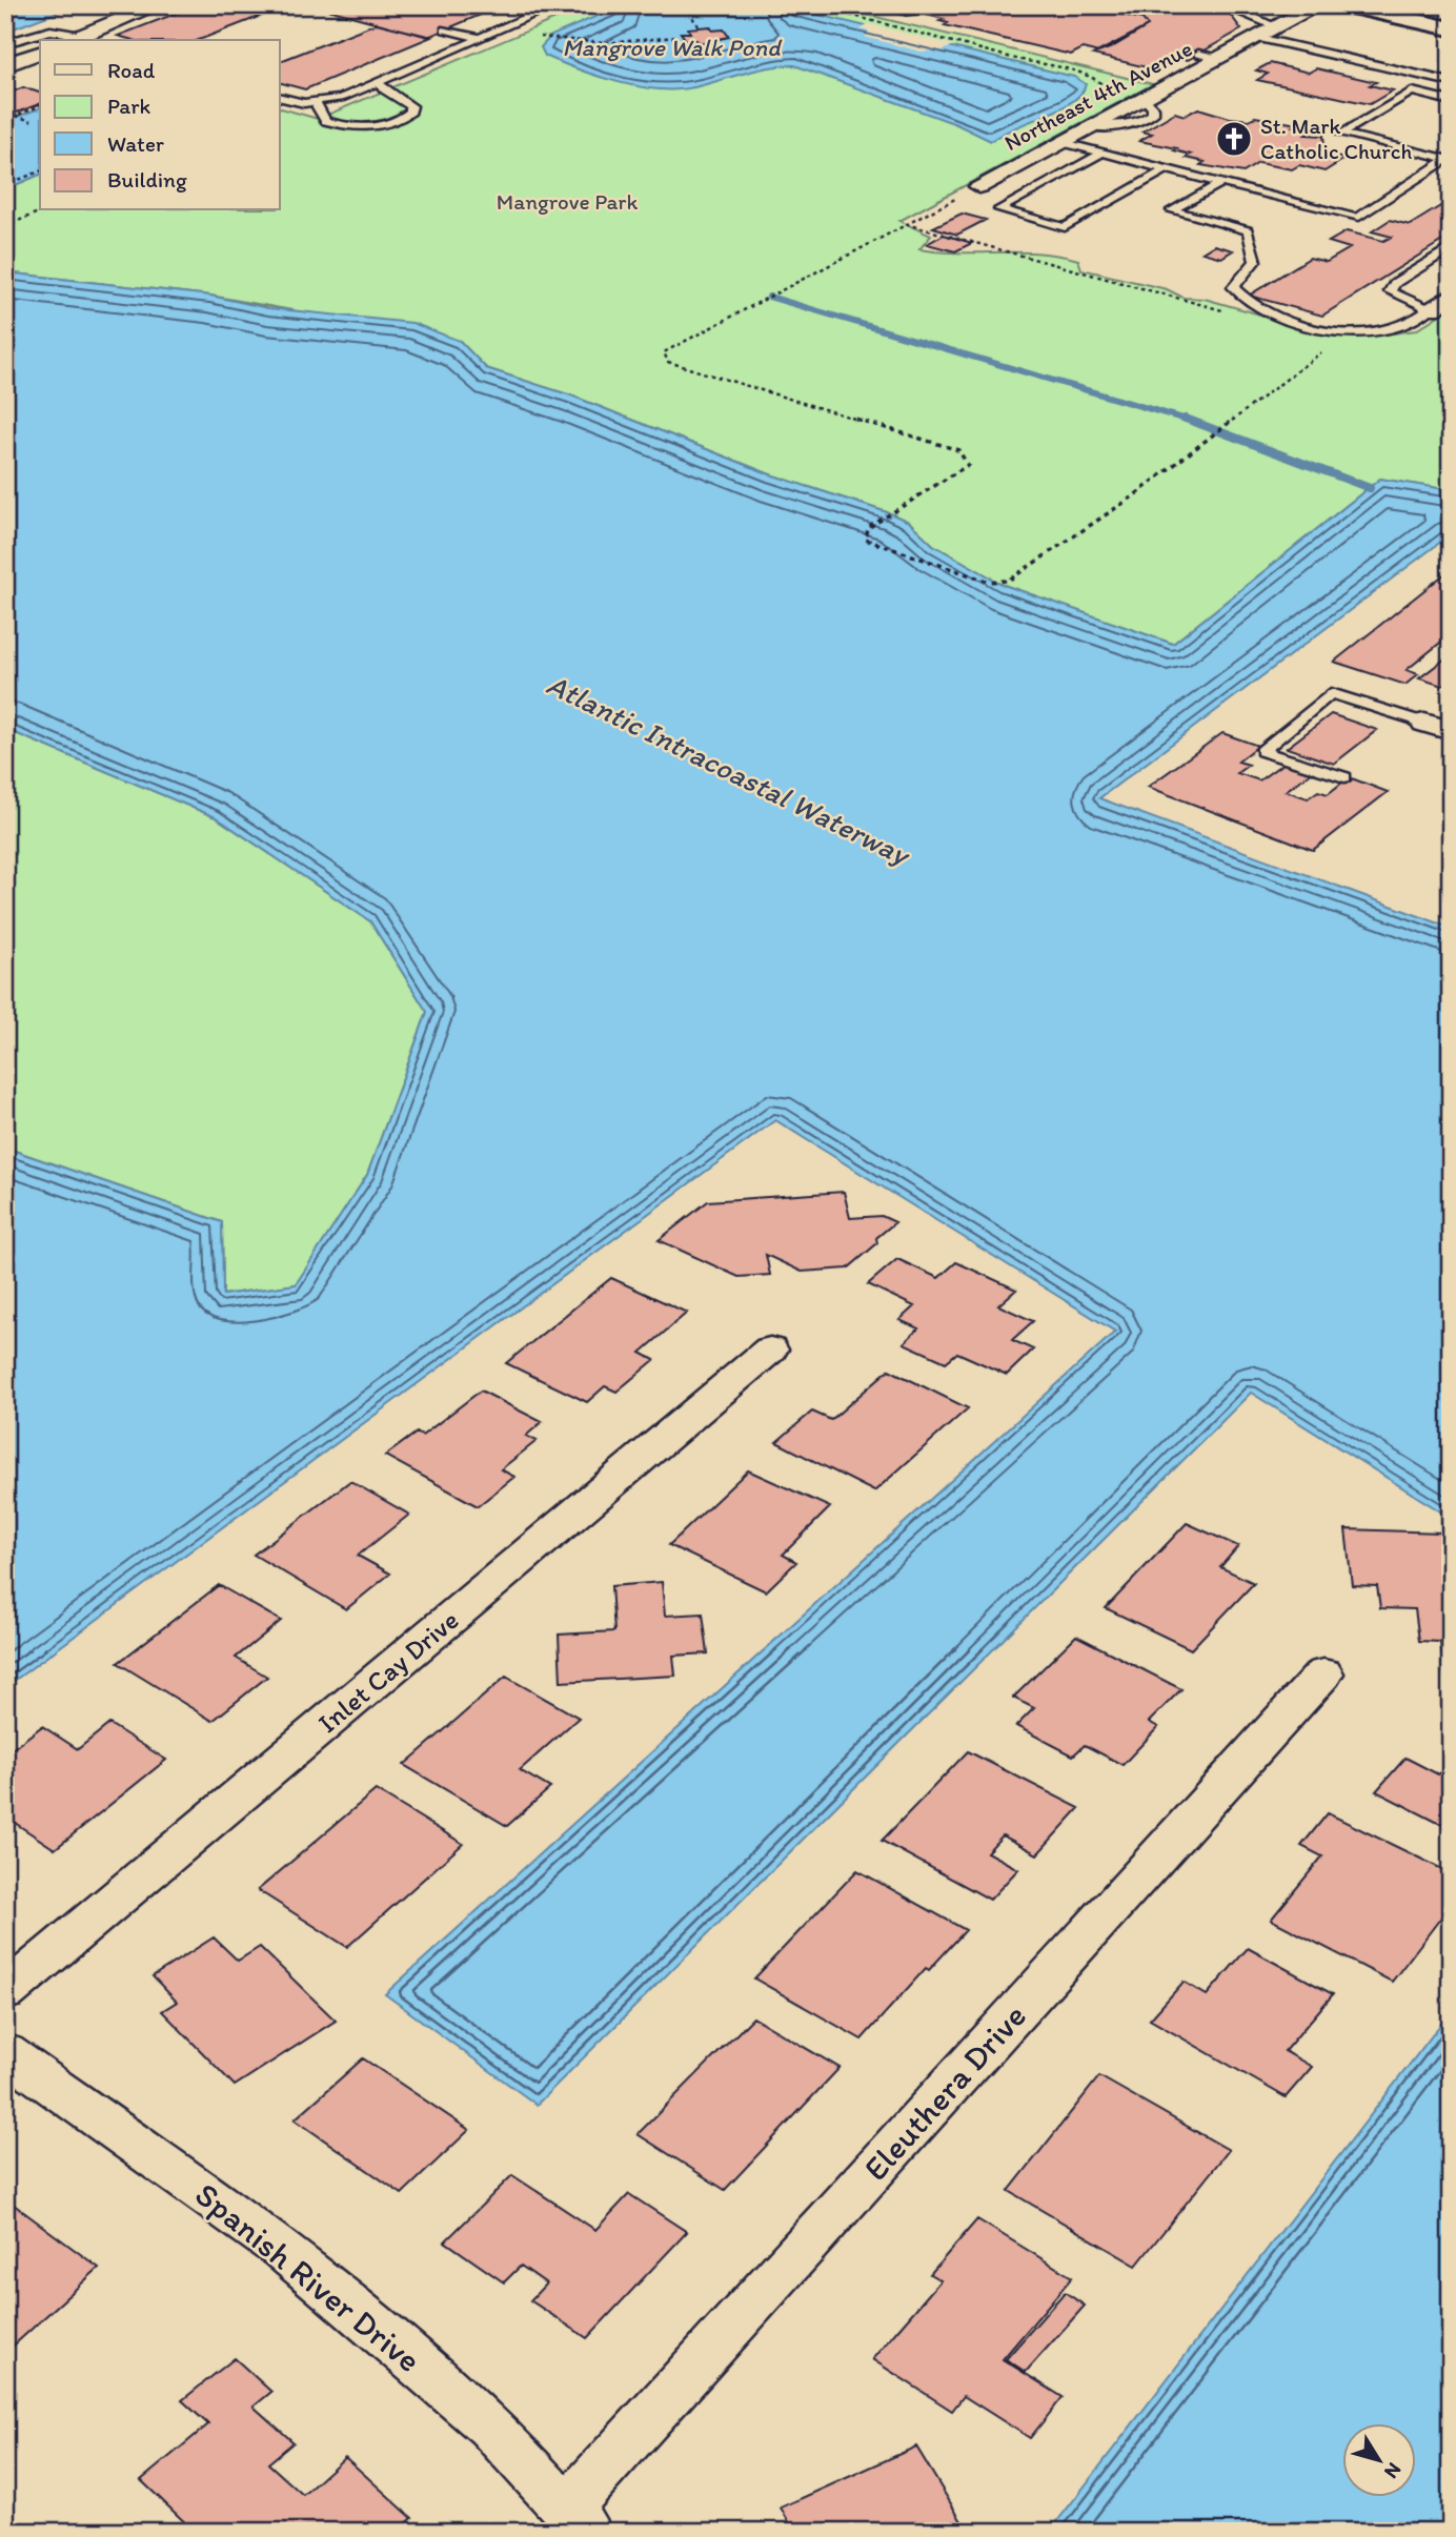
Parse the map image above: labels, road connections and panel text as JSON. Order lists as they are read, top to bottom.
{
  "streets": {
    "street": [
      "Northeast 4th Avenue",
      "Inlet Cay Drive",
      "Eleuthera Drive",
      "Spanish River Drive"
    ]
  },
  "crossings": [
    ["Eleuthera Drive", "Spanish River Drive"]
  ],
  "water": ["Mangrove Walk Pond", "Atlantic Intracoastal Waterway"],
  "parks": ["Mangrove Park"],
  "places": {
    "church": ["St. Mark Catholic Church"]
  },
  "legend": [
    "Road",
    "Park",
    "Water",
    "Building"
  ],
  "north": "bottom right"
}
